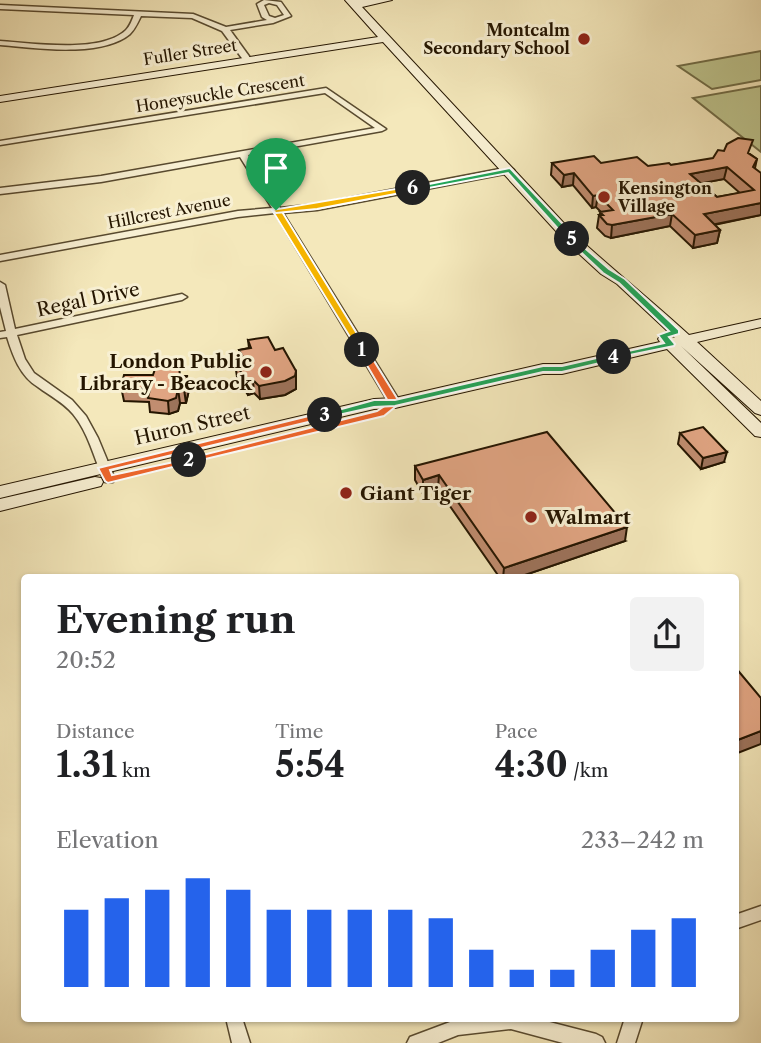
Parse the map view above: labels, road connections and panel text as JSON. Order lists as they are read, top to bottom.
{
  "streets": {
    "main road": ["Fuller Street", "Huron Street"],
    "street": ["Honeysuckle Crescent", "Hillcrest Avenue", "Regal Drive"]
  },
  "places": [
    "Montcalm Secondary School",
    "Kensington Village",
    "London Public Library - Beacock",
    "Giant Tiger",
    "Walmart"
  ],
  "page": {
    "pins": [
      "6",
      "5",
      "1",
      "4",
      "3",
      "2"
    ],
    "heading": ["Evening run", "20:52"],
    "stats": [
      ["Distance", "1.31 km"],
      ["Time", "5:54"],
      ["Pace", "4:30 /km"]
    ],
    "chart": ["Elevation", "233–242 m"]
  }
}
